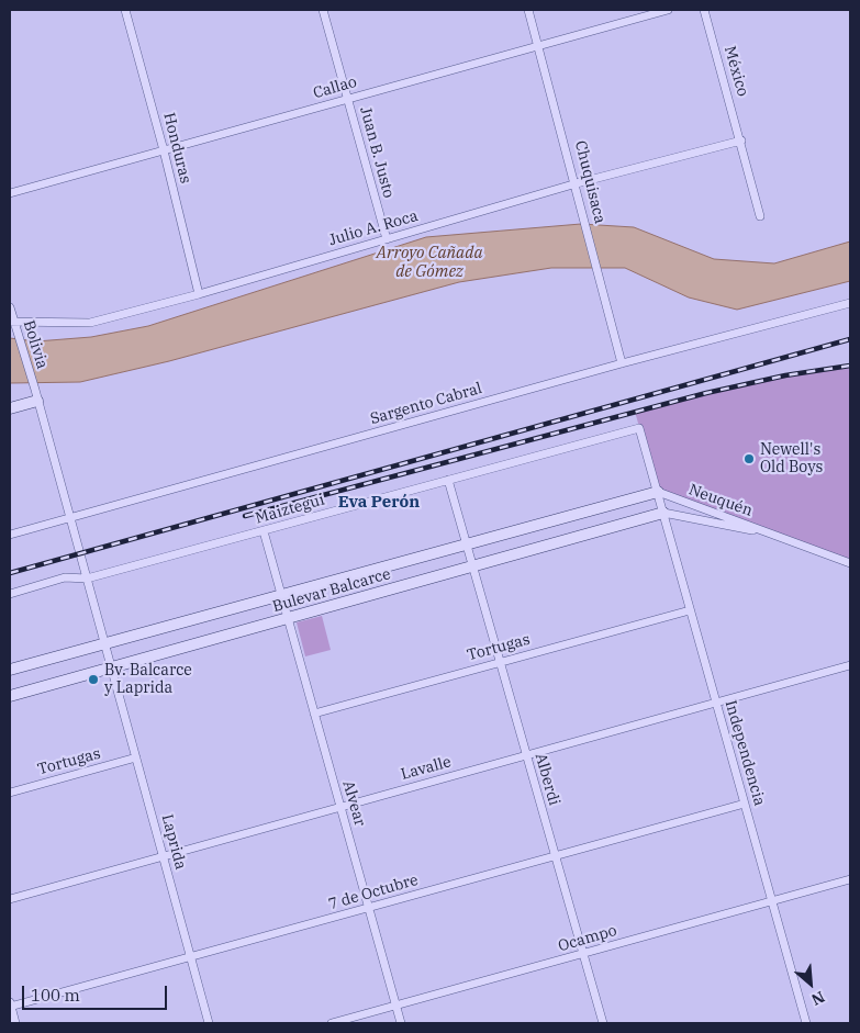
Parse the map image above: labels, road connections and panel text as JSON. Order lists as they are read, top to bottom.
{
  "streets": {
    "main road": ["Bulevar Balcarce"],
    "street": [
      "México",
      "Callao",
      "Honduras",
      "Juan B. Justo",
      "Chuquisaca",
      "Julio A. Roca",
      "Bolivia",
      "Sargento Cabral",
      "Neuquén",
      "Maiztegui",
      "Tortugas",
      "Independencia",
      "Lavalle",
      "Alberdi",
      "Alvear",
      "Laprida",
      "7 de Octubre",
      "Ocampo"
    ]
  },
  "crossings": [
    ["México", "Julio A. Roca"],
    ["Callao", "Honduras"],
    ["Callao", "Juan B. Justo"],
    ["Callao", "Chuquisaca"],
    ["Honduras", "Julio A. Roca"],
    ["Juan B. Justo", "Julio A. Roca"],
    ["Chuquisaca", "Julio A. Roca"],
    ["Chuquisaca", "Sargento Cabral"],
    ["Julio A. Roca", "Bolivia"],
    ["Neuquén", "Bulevar Balcarce"],
    ["Neuquén", "Independencia"],
    ["Maiztegui", "Independencia"],
    ["Maiztegui", "Alberdi"],
    ["Maiztegui", "Alvear"],
    ["Maiztegui", "Laprida"],
    ["Bulevar Balcarce", "Independencia"],
    ["Bulevar Balcarce", "Alberdi"],
    ["Bulevar Balcarce", "Alvear"],
    ["Bulevar Balcarce", "Laprida"],
    ["Tortugas", "Independencia"],
    ["Tortugas", "Alberdi"],
    ["Tortugas", "Alvear"],
    ["Tortugas", "Laprida"],
    ["Independencia", "Lavalle"],
    ["Independencia", "7 de Octubre"],
    ["Independencia", "Ocampo"],
    ["Lavalle", "Alberdi"],
    ["Lavalle", "Alvear"],
    ["Lavalle", "Laprida"],
    ["Alberdi", "7 de Octubre"],
    ["Alberdi", "Ocampo"],
    ["Alvear", "7 de Octubre"],
    ["Alvear", "Ocampo"],
    ["Laprida", "7 de Octubre"]
  ],
  "districts": ["Eva Perón"],
  "water": ["Arroyo Cañada de Gómez"],
  "places": ["Newell's Old Boys", "Bv. Balcarce y Laprida"],
  "scale_bar": "100 m",
  "north": "bottom right"
}
